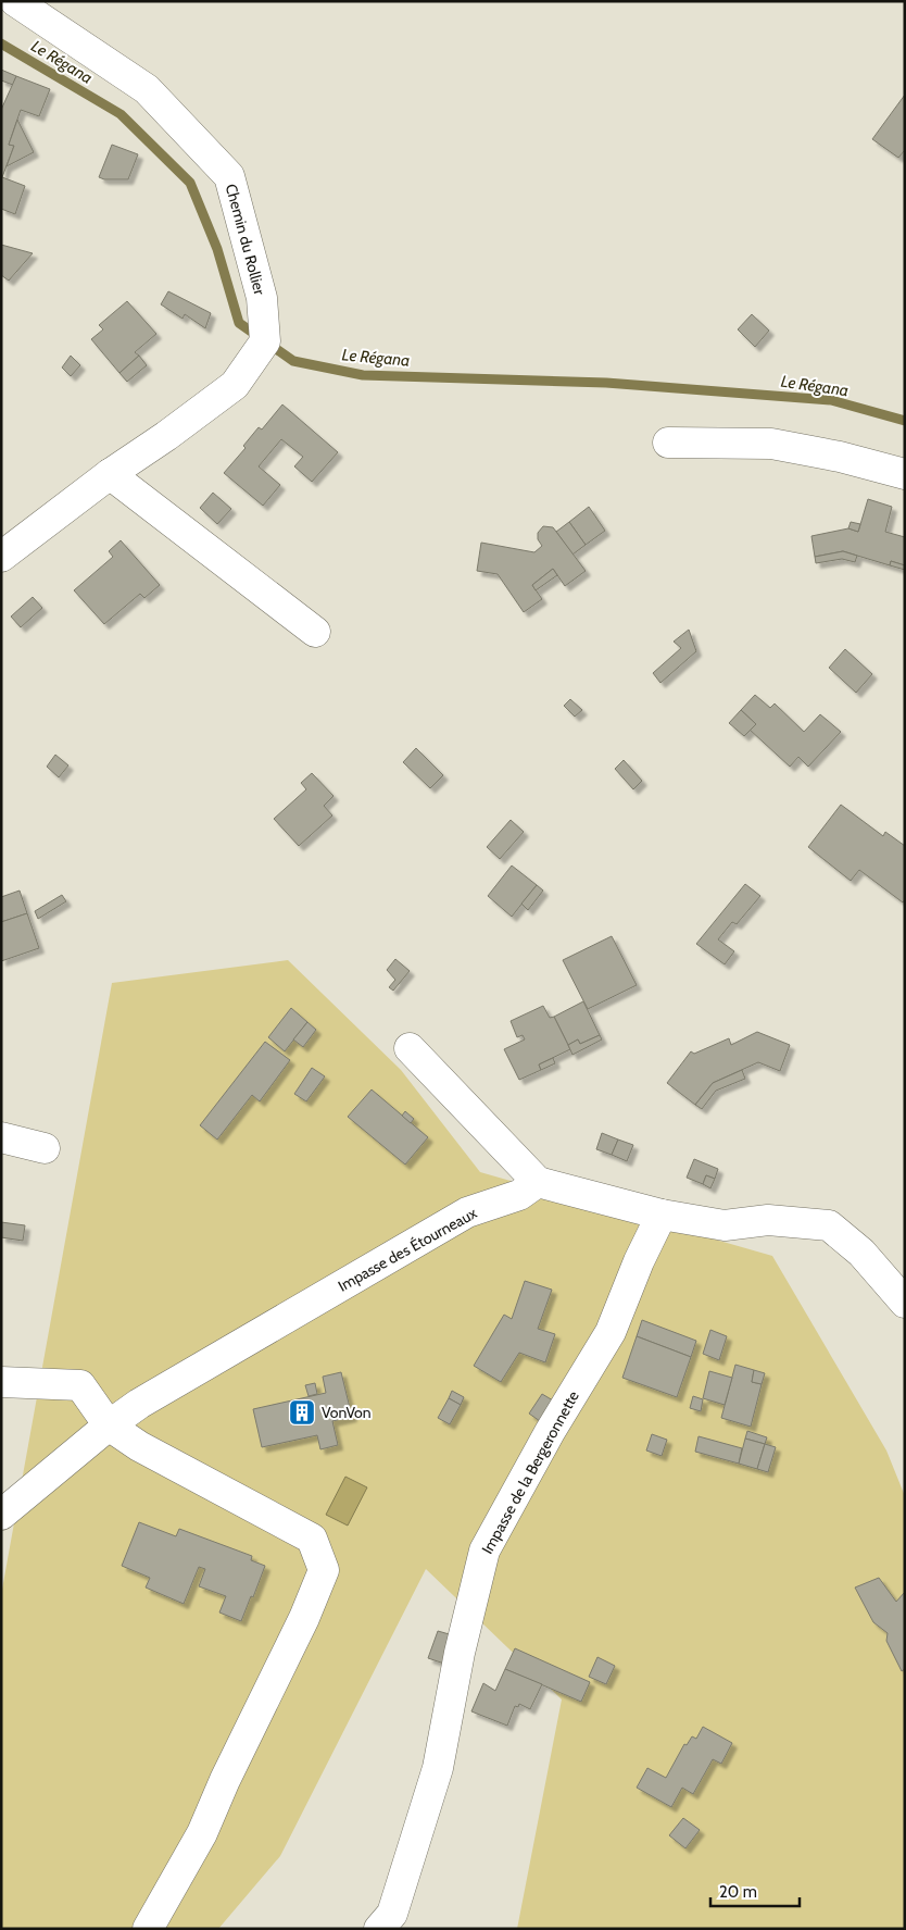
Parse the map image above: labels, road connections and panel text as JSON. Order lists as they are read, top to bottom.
{
  "streets": {
    "street": ["Chemin du Rollier", "Impasse des Étourneaux", "Impasse de la Bergeronnette"]
  },
  "water": ["Le Régana"],
  "places": {
    "building": ["VonVon"]
  },
  "scale_bar": "20 m"
}
